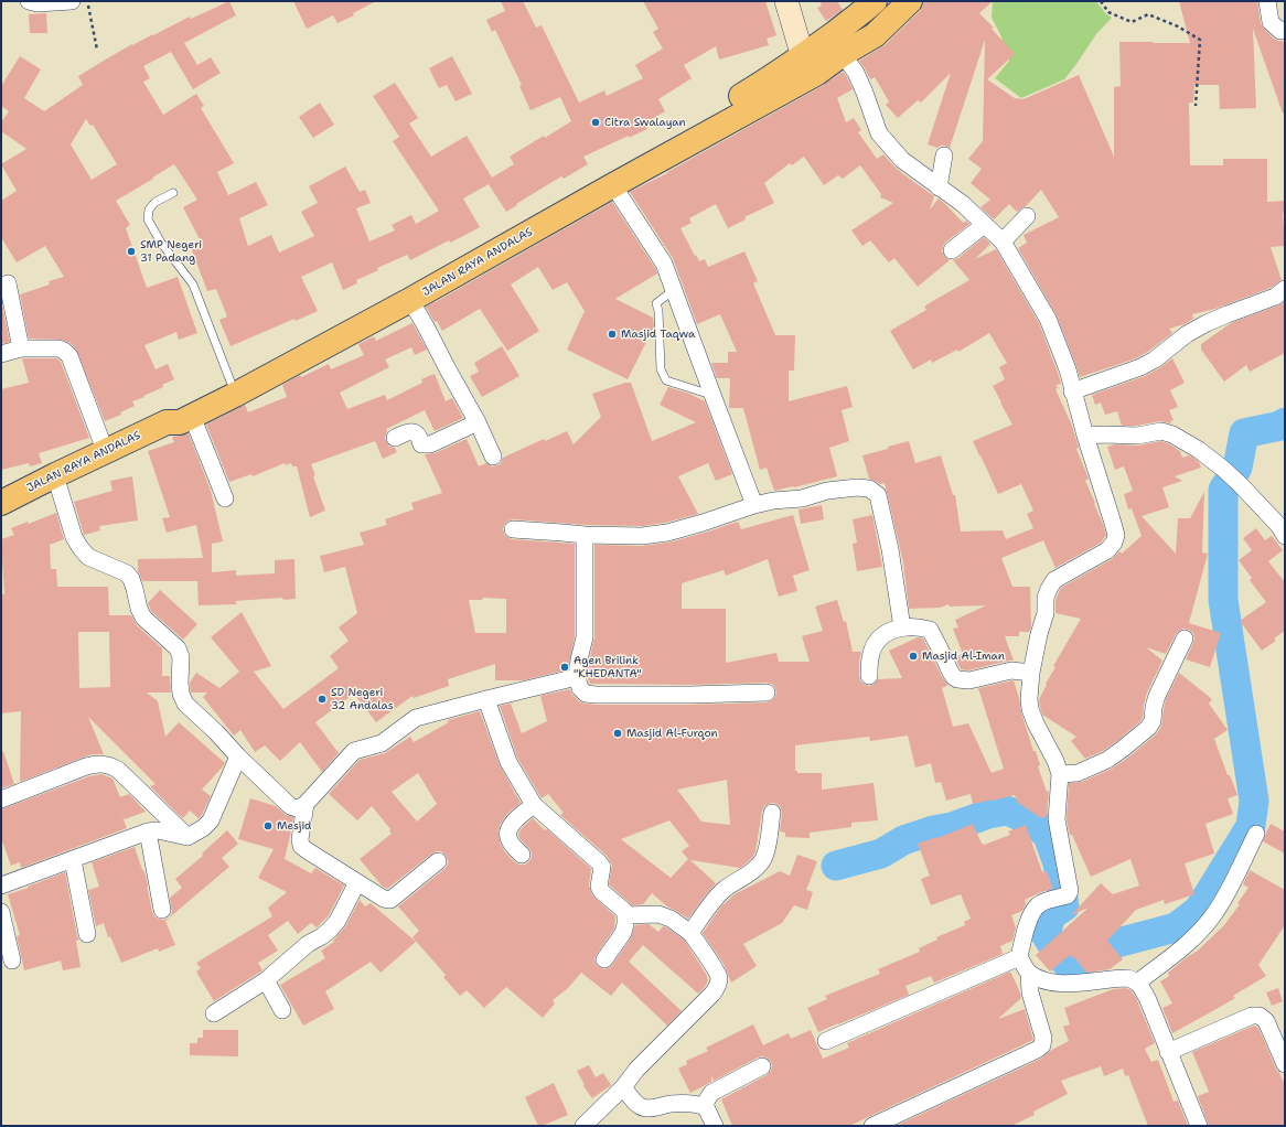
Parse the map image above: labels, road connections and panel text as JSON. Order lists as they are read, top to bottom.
{
  "streets": {
    "main road": ["JALAN RAYA ANDALAS"]
  },
  "places": [
    "Citra Swalayan",
    "SMP Negeri 31 Padang",
    "Masjid Taqwa",
    "Masjid Al-Iman",
    "Agen Brilink \"KHEDANTA\"",
    "SD Negeri 32 Andalas",
    "Masjid Al-Furqon",
    "Mesjid"
  ]
}
